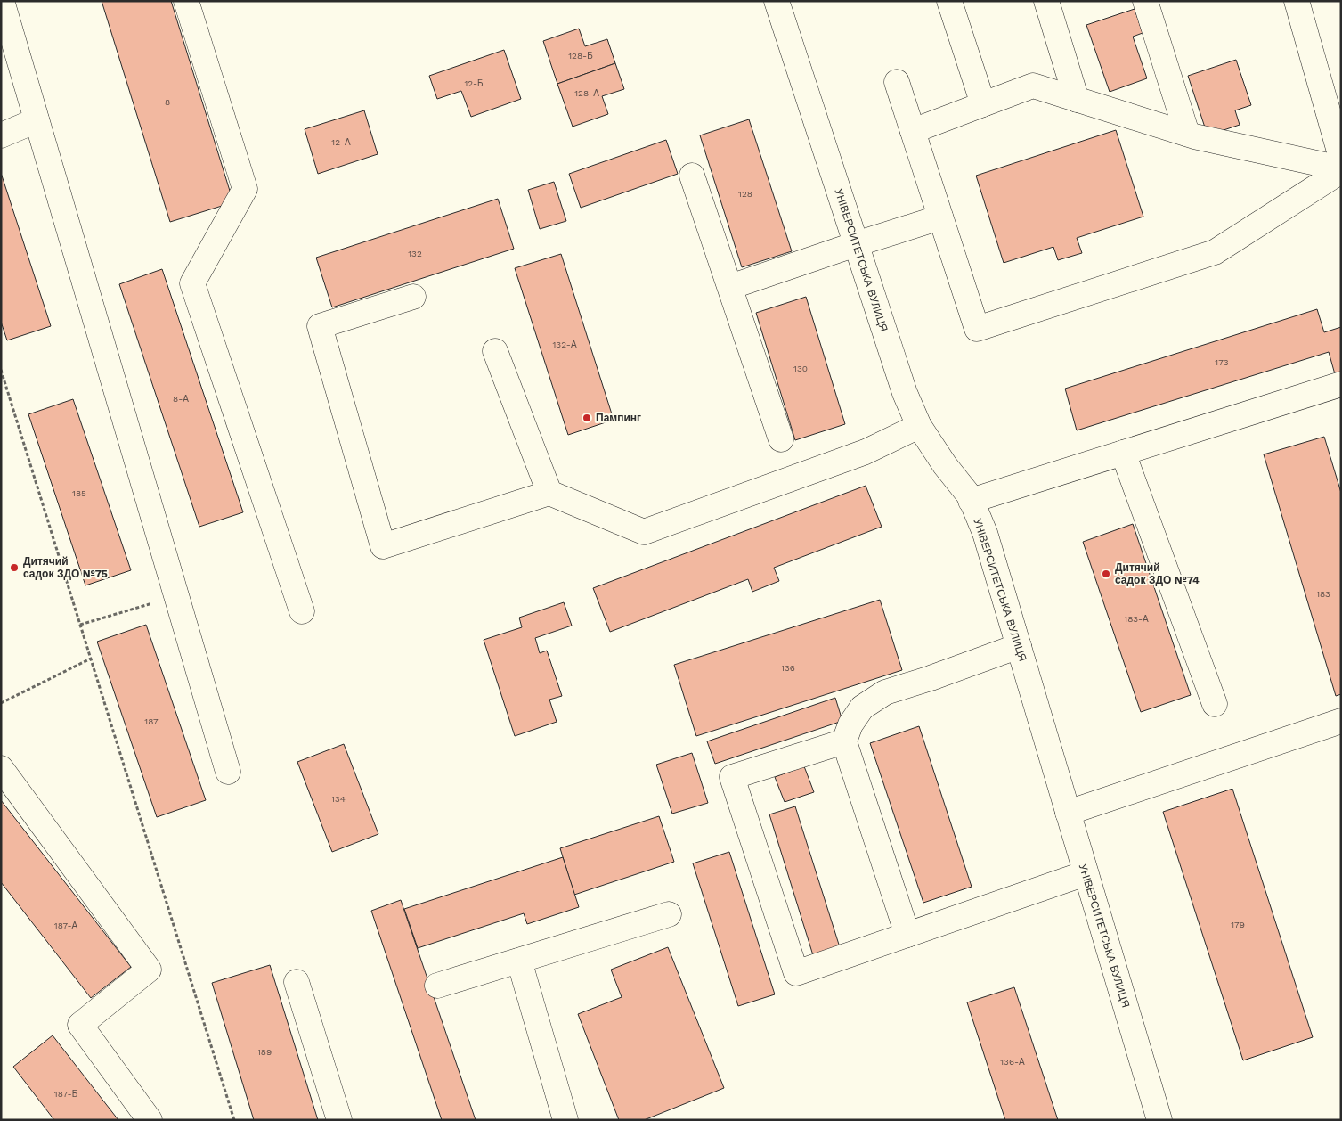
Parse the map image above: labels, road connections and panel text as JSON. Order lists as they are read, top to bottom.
{
  "streets": {
    "street": ["УНІВЕРСИТЕТСЬКА ВУЛИЦЯ"]
  },
  "places": ["Пампинг", "Дитячий садок ЗДО №75", "Дитячий садок ЗДО №74"],
  "house_numbers": [
    "128-Б",
    "12-Б",
    "128-А",
    "8",
    "12-А",
    "128",
    "132",
    "132-А",
    "173",
    "130",
    "8-А",
    "185",
    "183",
    "183-А",
    "136",
    "187",
    "134",
    "179",
    "187-А",
    "189",
    "136-А",
    "187-Б"
  ]
}
